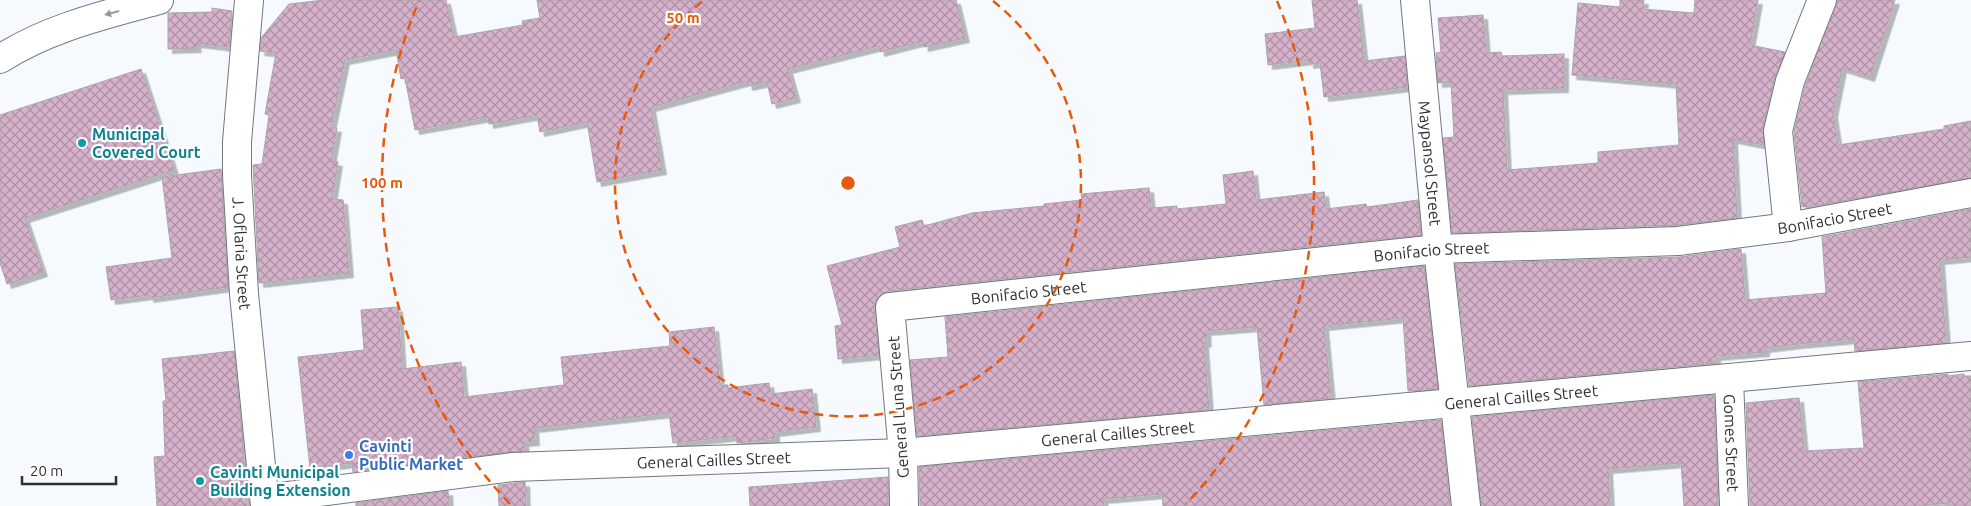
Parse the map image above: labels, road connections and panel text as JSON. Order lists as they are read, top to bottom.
{
  "streets": {
    "street": [
      "Maypansol Street",
      "Bonifacio Street",
      "J. Oflaria Street",
      "General Cailles Street",
      "General Luna Street",
      "Gomes Street"
    ]
  },
  "crossings": [
    ["Maypansol Street", "Bonifacio Street"],
    ["Maypansol Street", "General Cailles Street"],
    ["Bonifacio Street", "General Luna Street"],
    ["J. Oflaria Street", "General Cailles Street"],
    ["General Cailles Street", "General Luna Street"],
    ["General Cailles Street", "Gomes Street"]
  ],
  "places": ["Municipal Covered Court", "Cavinti Public Market", "Cavinti Municipal Building Extension"],
  "scale_bar": "20 m",
  "rings": ["50 m", "100 m"]
}
